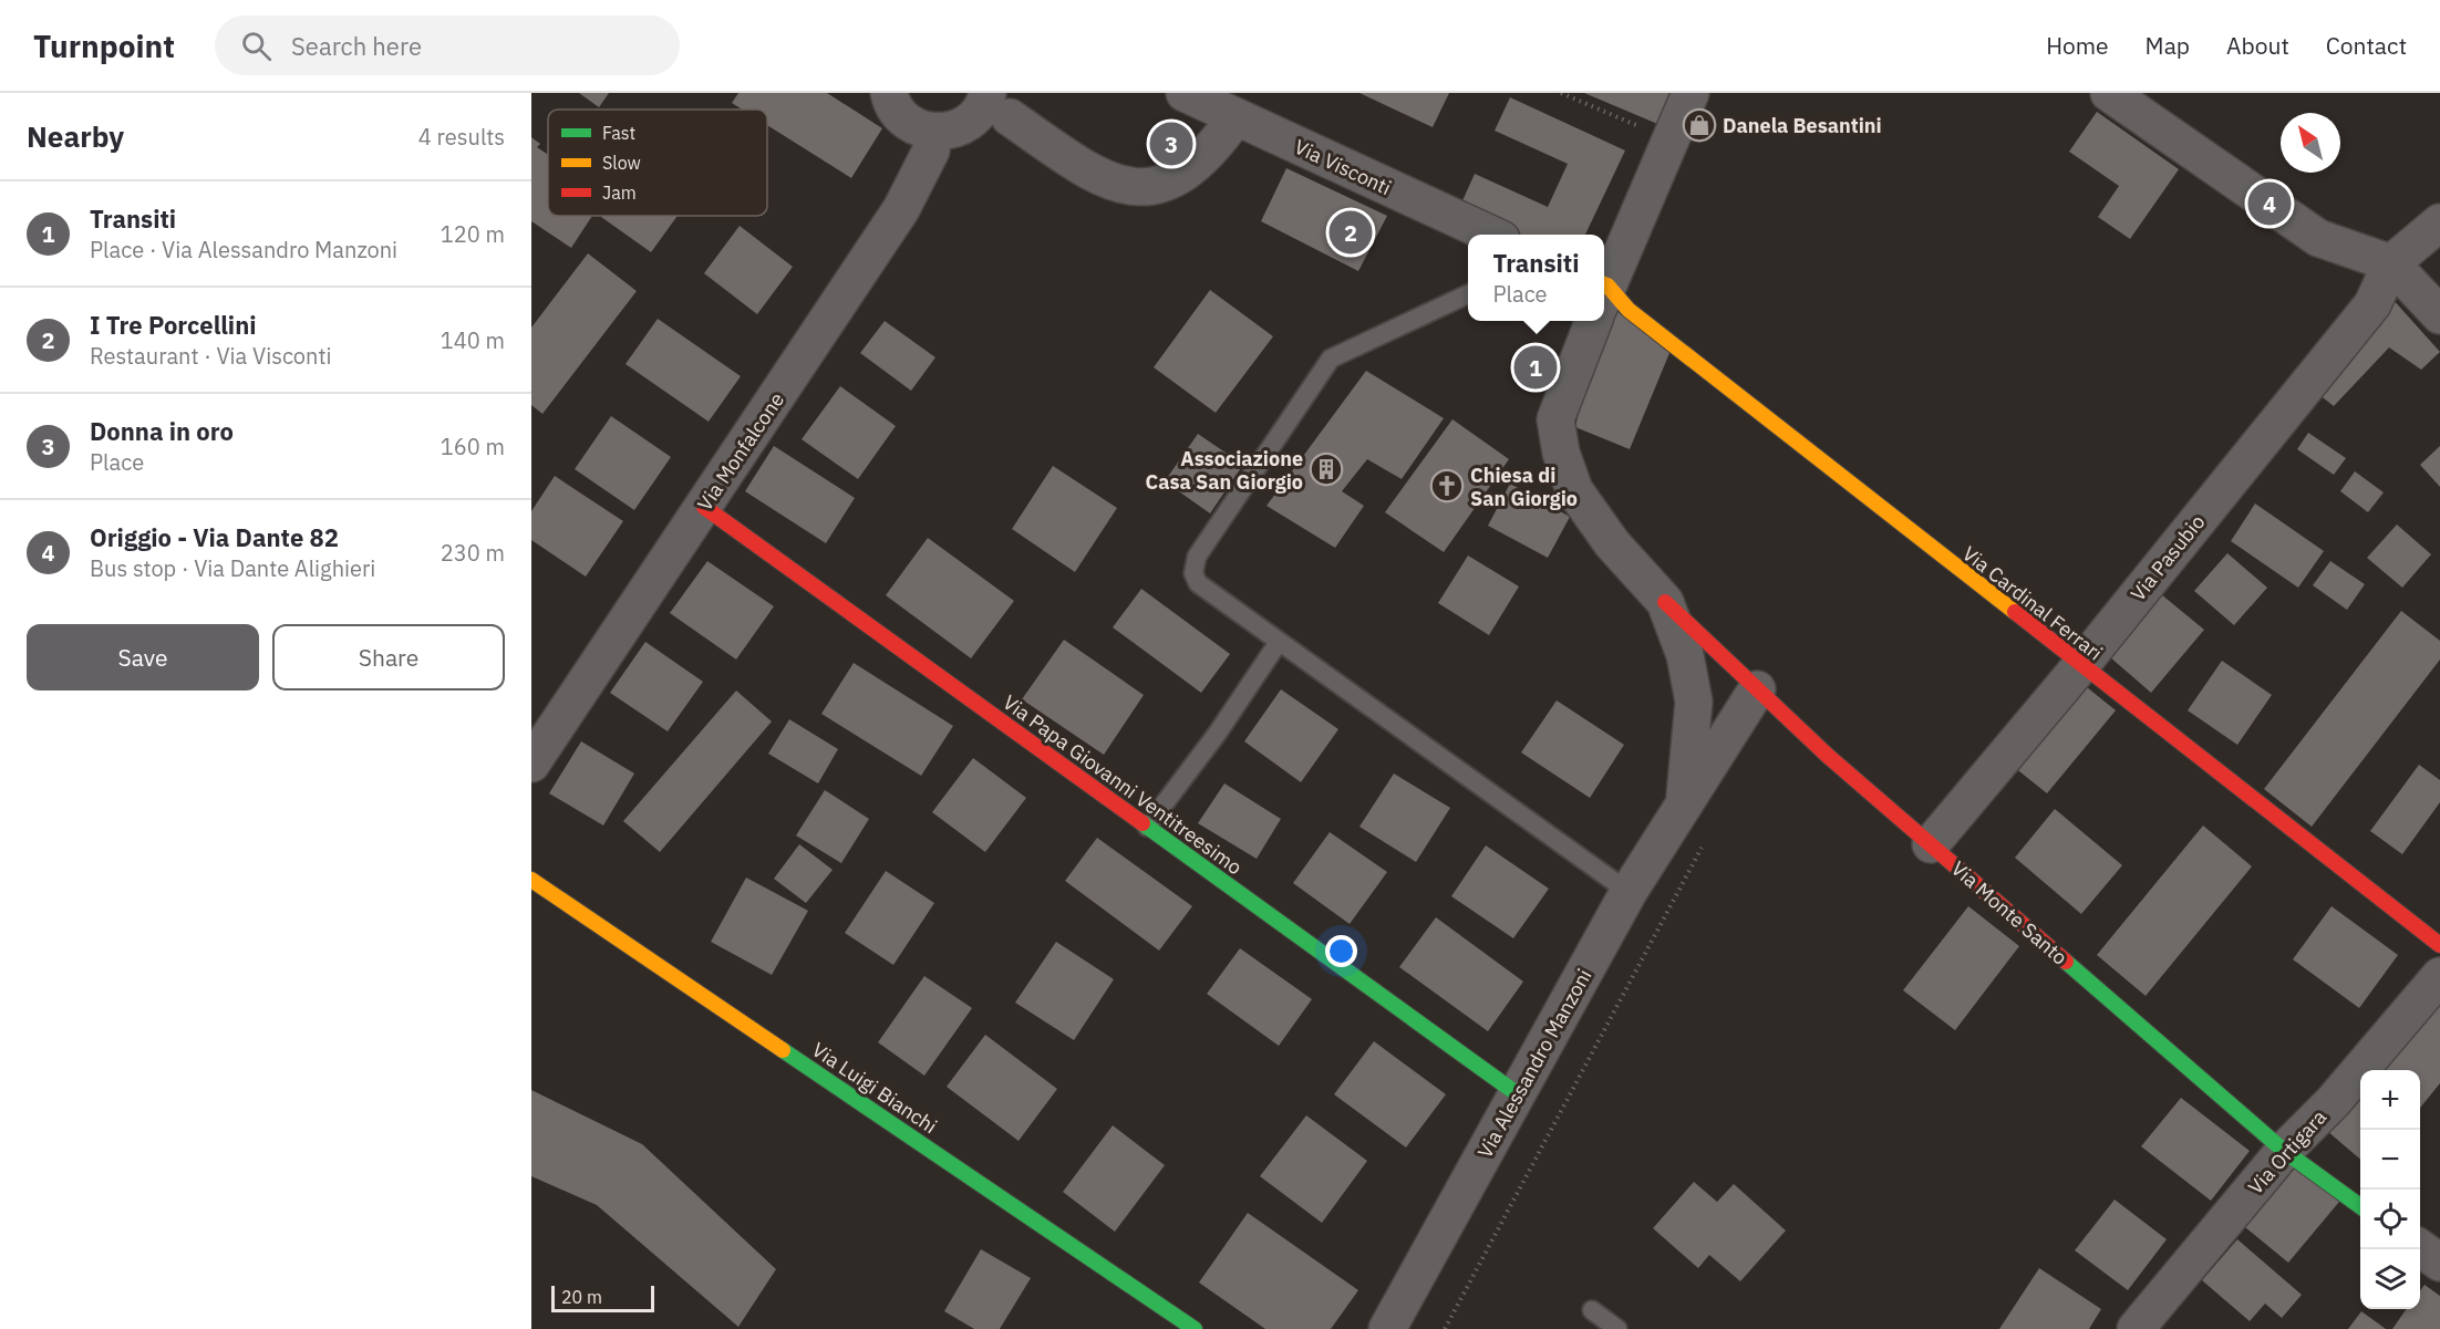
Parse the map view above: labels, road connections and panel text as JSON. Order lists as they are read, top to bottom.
{
  "streets": {
    "street": [
      "Via Visconti",
      "Via Monfalcone",
      "Via Pasubio",
      "Via Cardinal Ferrari",
      "Via Papa Giovanni Ventitreesimo",
      "Via Monte Santo",
      "Via Alessandro Manzoni",
      "Via Luigi Bianchi",
      "Via Ortigara"
    ]
  },
  "crossings": [
    ["Via Monfalcone", "Via Papa Giovanni Ventitreesimo"],
    ["Via Pasubio", "Via Cardinal Ferrari"],
    ["Via Pasubio", "Via Monte Santo"],
    ["Via Papa Giovanni Ventitreesimo", "Via Alessandro Manzoni"],
    ["Via Monte Santo", "Via Alessandro Manzoni"],
    ["Via Monte Santo", "Via Ortigara"]
  ],
  "places": {
    "shop": ["Danela Besantini"],
    "building": ["Associazione Casa San Giorgio"],
    "church": ["Chiesa di San Giorgio"]
  },
  "legend": ["Fast", "Slow", "Jam"],
  "scale_bar": "20 m",
  "north": "top left",
  "page": {
    "header": "Turnpoint",
    "search": "Search here",
    "nav": [
      "Home",
      "Map",
      "About",
      "Contact"
    ],
    "heading": ["Nearby", "4 results"],
    "pins": [
      "3",
      "4",
      "2",
      "1"
    ],
    "list": [
      {
        "mark": "1",
        "name": "Transiti",
        "note": "Place · Via Alessandro Manzoni",
        "value": "120 m"
      },
      {
        "mark": "2",
        "name": "I Tre Porcellini",
        "note": "Restaurant · Via Visconti",
        "value": "140 m"
      },
      {
        "mark": "3",
        "name": "Donna in oro",
        "note": "Place",
        "value": "160 m"
      },
      {
        "mark": "4",
        "name": "Origgio - Via Dante 82",
        "note": "Bus stop · Via Dante Alighieri",
        "value": "230 m"
      }
    ],
    "popup": ["Transiti", "Place"],
    "buttons": ["Save", "Share"],
    "map_buttons": ["+", "−"],
    "scale": "20 m"
  }
}
